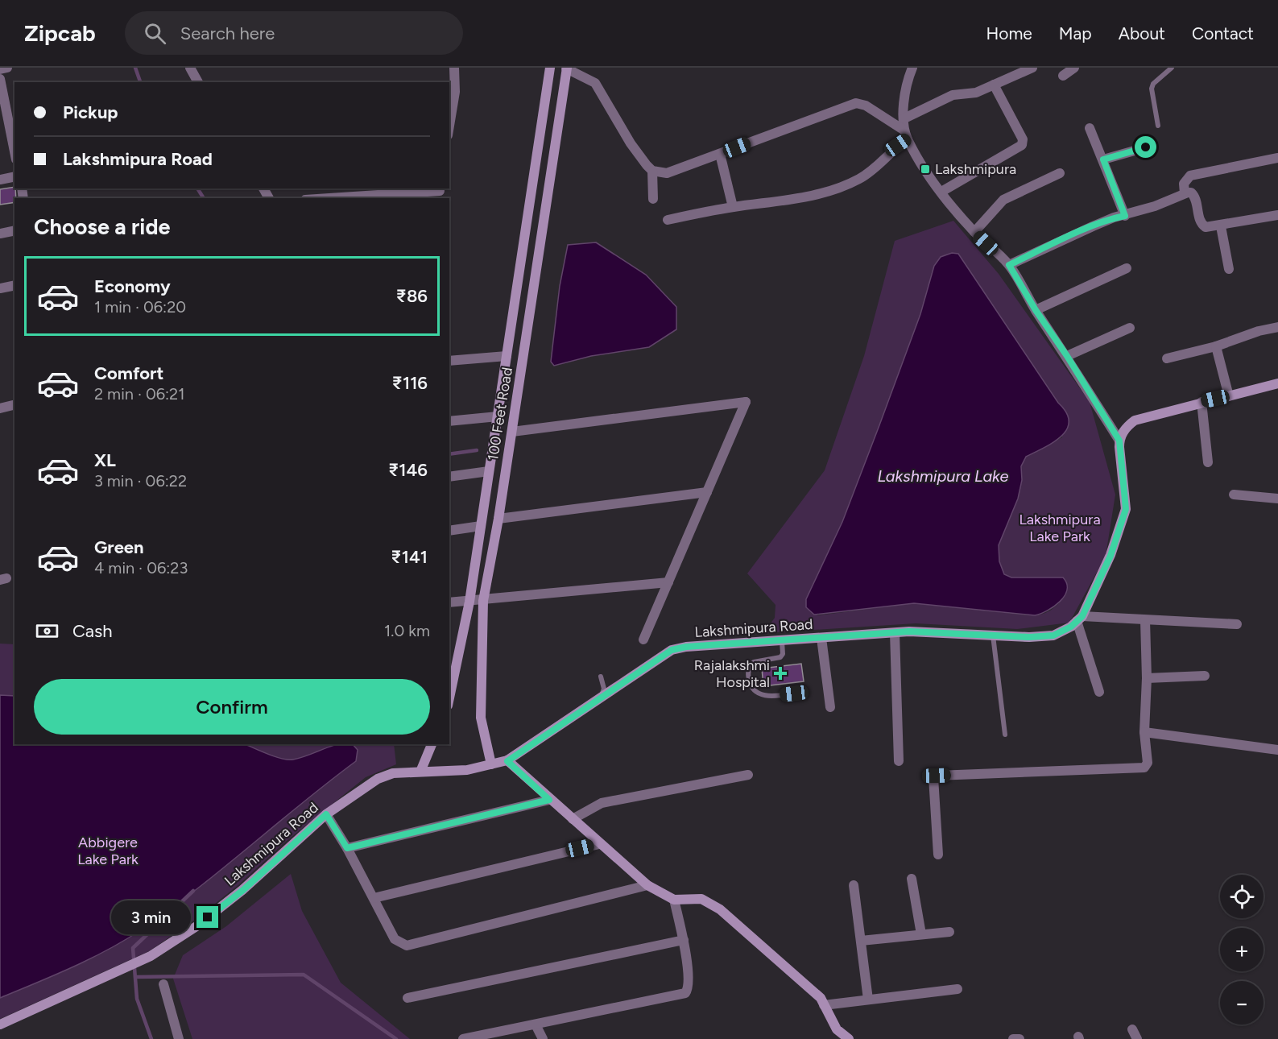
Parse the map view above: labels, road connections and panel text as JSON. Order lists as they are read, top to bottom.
{
  "streets": {
    "street": ["100 Feet Road", "Lakshmipura Road"]
  },
  "crossings": [
    ["100 Feet Road", "Lakshmipura Road"]
  ],
  "water": ["Lakshmipura Lake"],
  "parks": ["Lakshmipura Lake Park", "Abbigere Lake Park"],
  "places": {
    "transit": ["Lakshmipura"],
    "health": ["Rajalakshmi Hospital"]
  },
  "page": {
    "header": "Zipcab",
    "search": "Search here",
    "nav": [
      "Home",
      "Map",
      "About",
      "Contact"
    ],
    "banner": ["Pickup", "Lakshmipura Road"],
    "heading": "Choose a ride",
    "list": [
      {
        "name": "Economy",
        "note": "1 min · 06:20",
        "value": "₹86"
      },
      {
        "name": "Comfort",
        "note": "2 min · 06:21",
        "value": "₹116"
      },
      {
        "name": "XL",
        "note": "3 min · 06:22",
        "value": "₹146"
      },
      {
        "name": "Green",
        "note": "4 min · 06:23",
        "value": "₹141"
      }
    ],
    "pay": ["Cash", "1.0 km"],
    "buttons": "Confirm",
    "map_buttons": ["+", "−"],
    "bubble": "3 min"
  }
}
